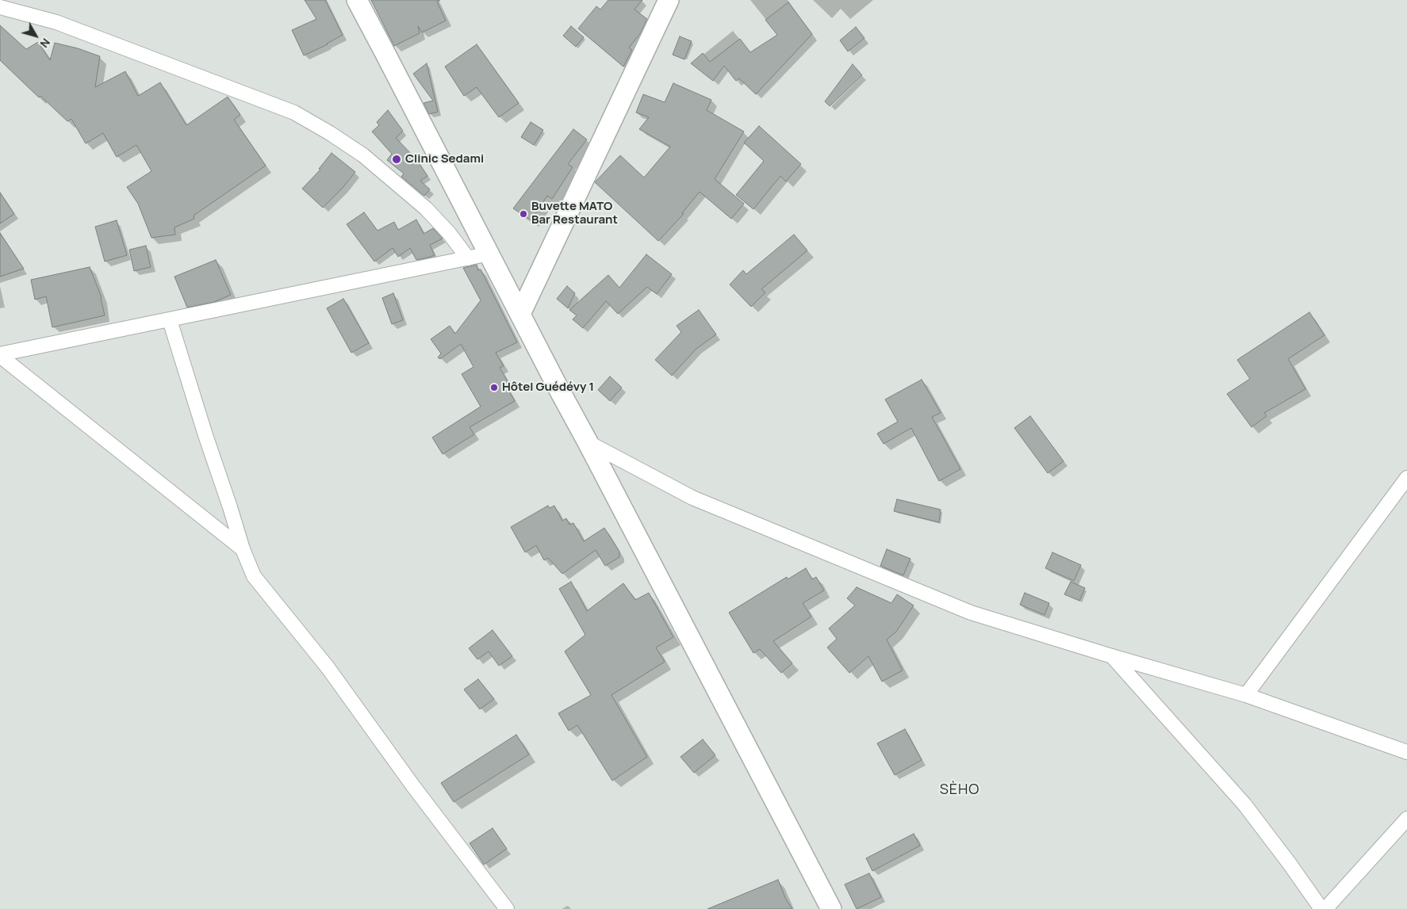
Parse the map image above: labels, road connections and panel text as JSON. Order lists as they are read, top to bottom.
{
  "districts": ["SÈHO"],
  "places": ["Clinic Sedami", "Buvette MATO Bar Restaurant", "Hôtel Guédévy 1"],
  "north": "bottom right"
}
